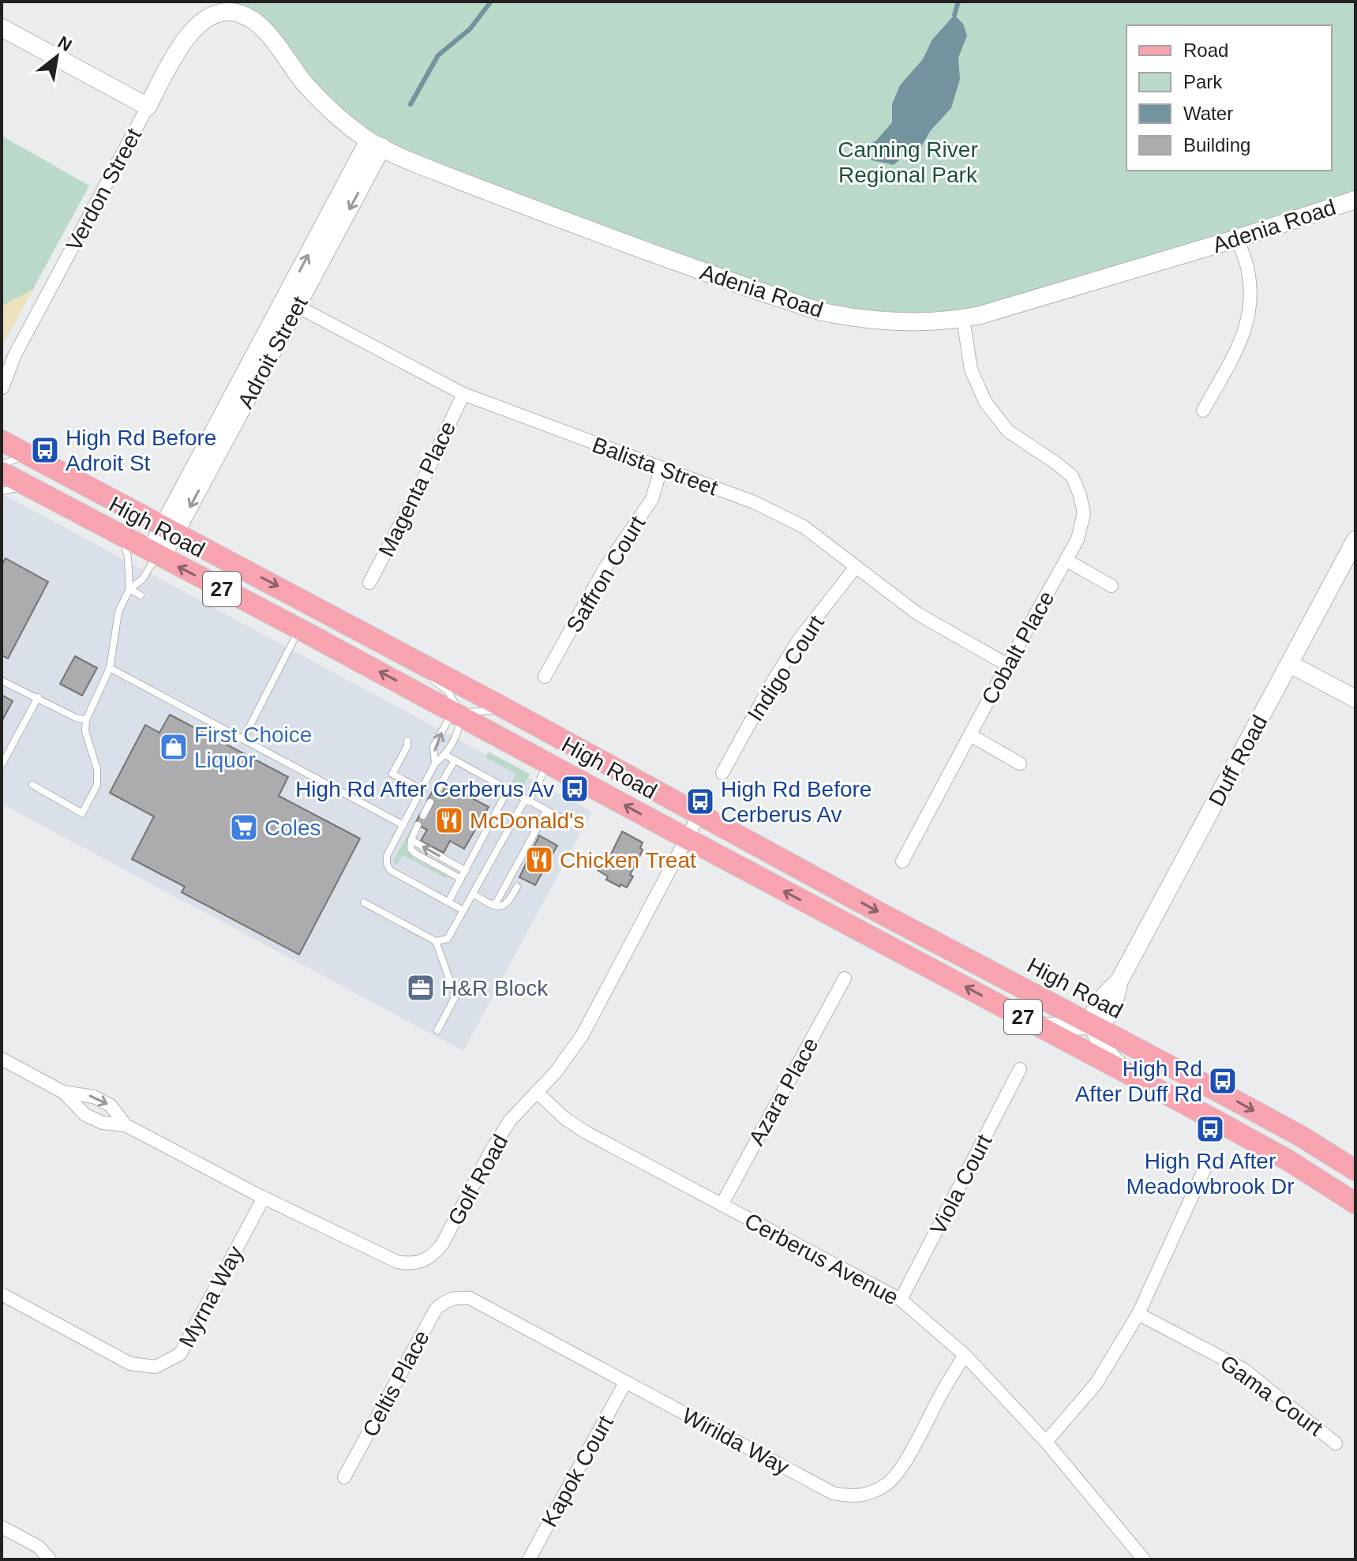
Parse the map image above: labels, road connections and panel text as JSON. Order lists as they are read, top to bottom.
{
  "streets": {
    "main road": ["High Road", "27"],
    "street": [
      "Verdon Street",
      "Adenia Road",
      "Adroit Street",
      "Balista Street",
      "Magenta Place",
      "Saffron Court",
      "Cobalt Place",
      "Indigo Court",
      "Duff Road",
      "Azara Place",
      "Golf Road",
      "Viola Court",
      "Cerberus Avenue",
      "Myrna Way",
      "Celtis Place",
      "Gama Court",
      "Wirilda Way",
      "Kapok Court"
    ]
  },
  "crossings": [
    ["Verdon Street", "Adenia Road"],
    ["Adenia Road", "Adroit Street"],
    ["Adenia Road", "Cobalt Place"],
    ["Adroit Street", "Balista Street"],
    ["Adroit Street", "High Road"],
    ["Balista Street", "Magenta Place"],
    ["Balista Street", "Saffron Court"],
    ["Balista Street", "Cobalt Place"],
    ["Balista Street", "Indigo Court"],
    ["High Road", "Duff Road"],
    ["High Road", "Golf Road"],
    ["Azara Place", "Cerberus Avenue"],
    ["Golf Road", "Cerberus Avenue"],
    ["Golf Road", "Myrna Way"],
    ["Viola Court", "Cerberus Avenue"],
    ["Cerberus Avenue", "Wirilda Way"],
    ["Celtis Place", "Wirilda Way"],
    ["Wirilda Way", "Kapok Court"]
  ],
  "parks": ["Canning River Regional Park"],
  "places": {
    "bus stop": [
      "High Rd Before Adroit St",
      "High Rd After Cerberus Av",
      "High Rd Before Cerberus Av",
      "High Rd After Duff Rd",
      "High Rd After Meadowbrook Dr"
    ],
    "shop": ["First Choice Liquor"],
    "restaurant": ["McDonald's", "Chicken Treat"],
    "supermarket": ["Coles"],
    "office": ["H&R Block"]
  },
  "legend": [
    "Road",
    "Park",
    "Water",
    "Building"
  ],
  "north": "top right"
}
